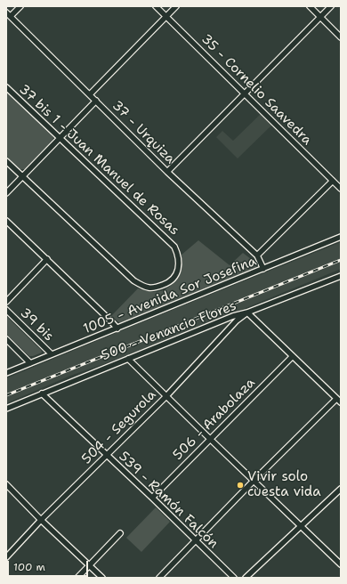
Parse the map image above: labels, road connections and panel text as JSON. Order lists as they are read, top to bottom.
{
  "streets": {
    "street": [
      "35 - Cornelio Saavedra",
      "37 - Urquiza",
      "37 bis 1 - Juan Manuel de Rosas",
      "1005 - Avenida Sor Josefina",
      "39 bis",
      "500 - Venancio Flores",
      "506 - Arabolaza",
      "504 - Segurola",
      "539 - Ramón Falcón"
    ]
  },
  "crossings": [
    ["37 - Urquiza", "1005 - Avenida Sor Josefina"],
    ["1005 - Avenida Sor Josefina", "39 bis"],
    ["500 - Venancio Flores", "504 - Segurola"],
    ["500 - Venancio Flores", "539 - Ramón Falcón"],
    ["506 - Arabolaza", "539 - Ramón Falcón"],
    ["504 - Segurola", "539 - Ramón Falcón"]
  ],
  "places": ["Vivir solo cuesta vida"],
  "scale_bar": "100 m"
}
